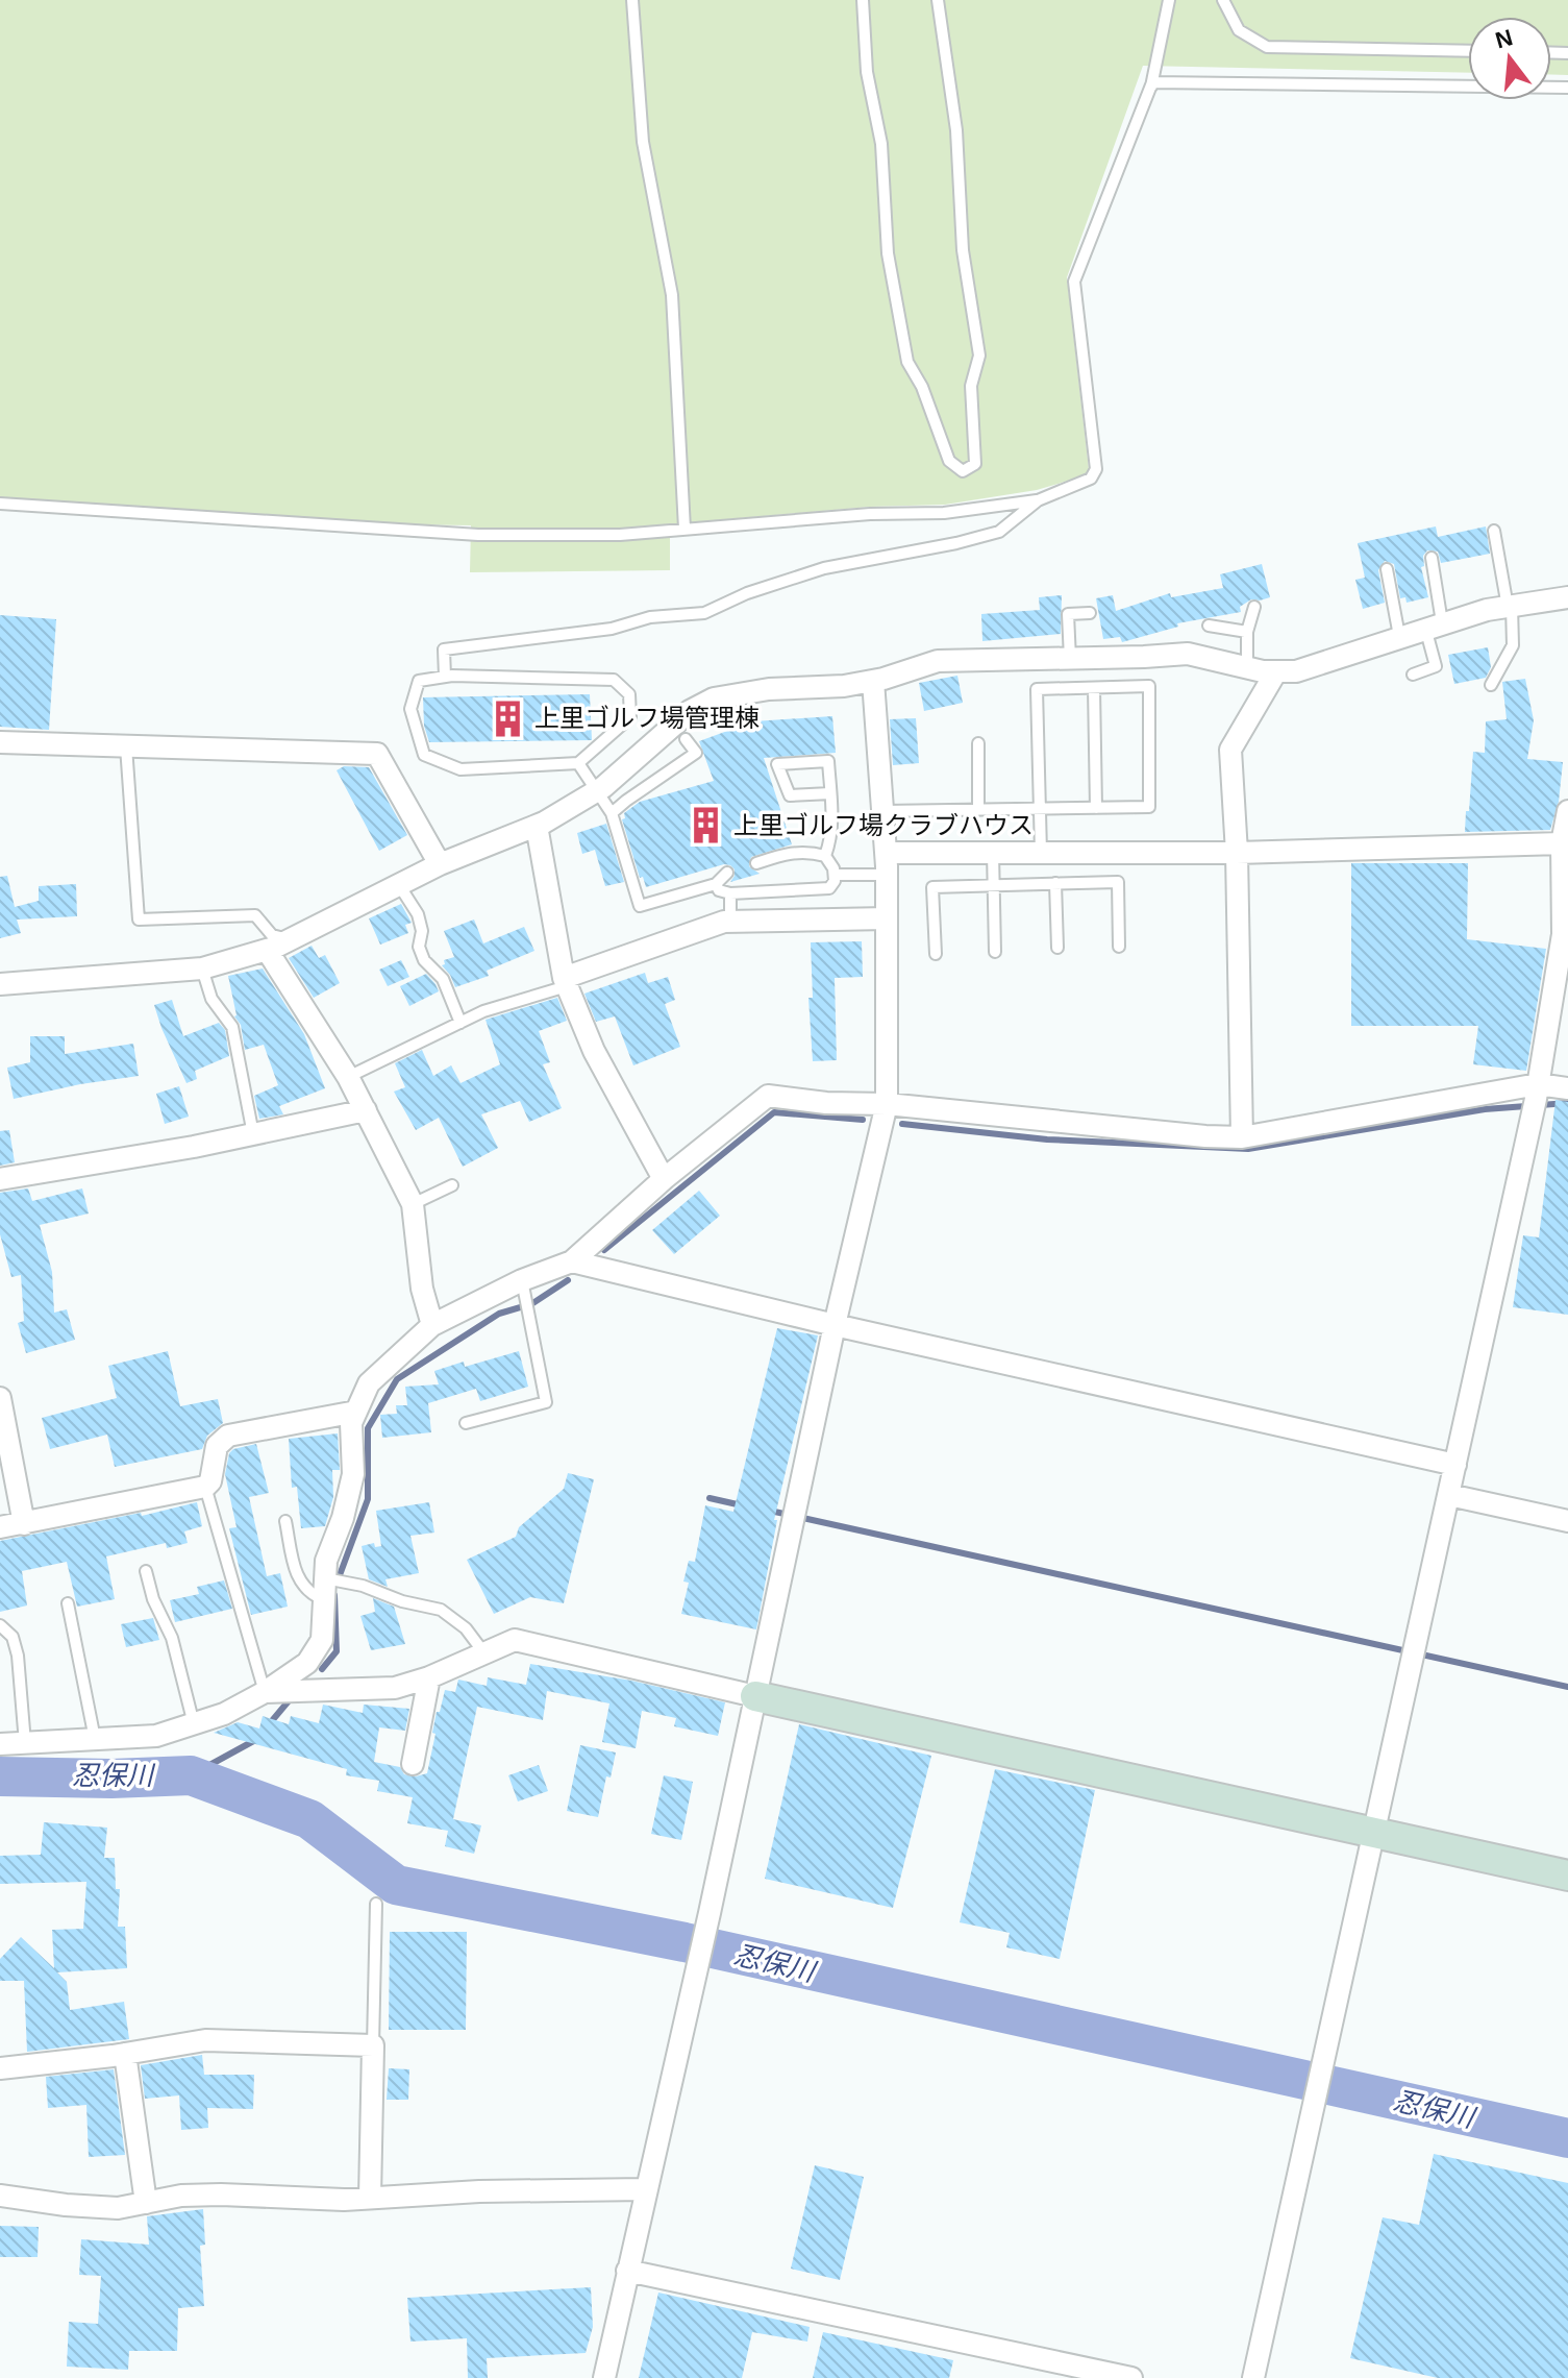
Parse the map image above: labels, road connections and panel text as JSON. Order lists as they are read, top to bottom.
{
  "water": ["忍保川"],
  "places": {
    "building": ["上里ゴルフ場管理棟", "上里ゴルフ場クラブハウス"]
  },
  "north": "top"
}
